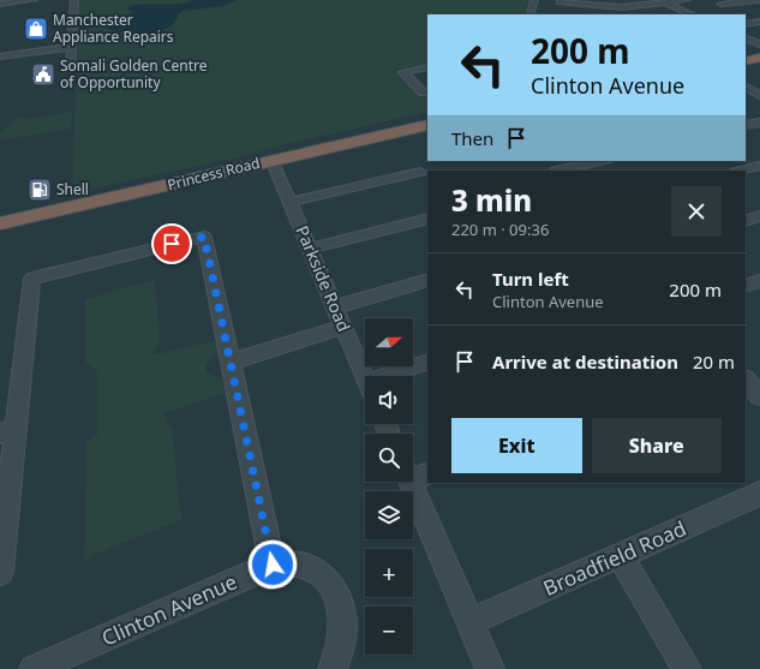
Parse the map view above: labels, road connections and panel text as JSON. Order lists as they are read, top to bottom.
{
  "streets": {
    "highway": ["Princess Road"],
    "street": ["Parkside Road", "Broadfield Road", "Clinton Avenue"]
  },
  "crossings": [
    ["Princess Road", "Parkside Road"]
  ],
  "places": {
    "shop": ["Manchester Appliance Repairs"],
    "public building": ["Somali Golden Centre of Opportunity"],
    "fuel station": ["Shell"]
  },
  "north": "right",
  "page": {
    "turn": ["200 m", "Clinton Avenue"],
    "then": "Then",
    "heading": ["3 min", "220 m · 09:36"],
    "list": [
      {
        "name": "Turn left",
        "note": "Clinton Avenue",
        "value": "200 m"
      },
      {
        "name": "Arrive at destination",
        "value": "20 m"
      }
    ],
    "map_buttons": ["+", "−"],
    "buttons": ["Exit", "Share"]
  }
}
